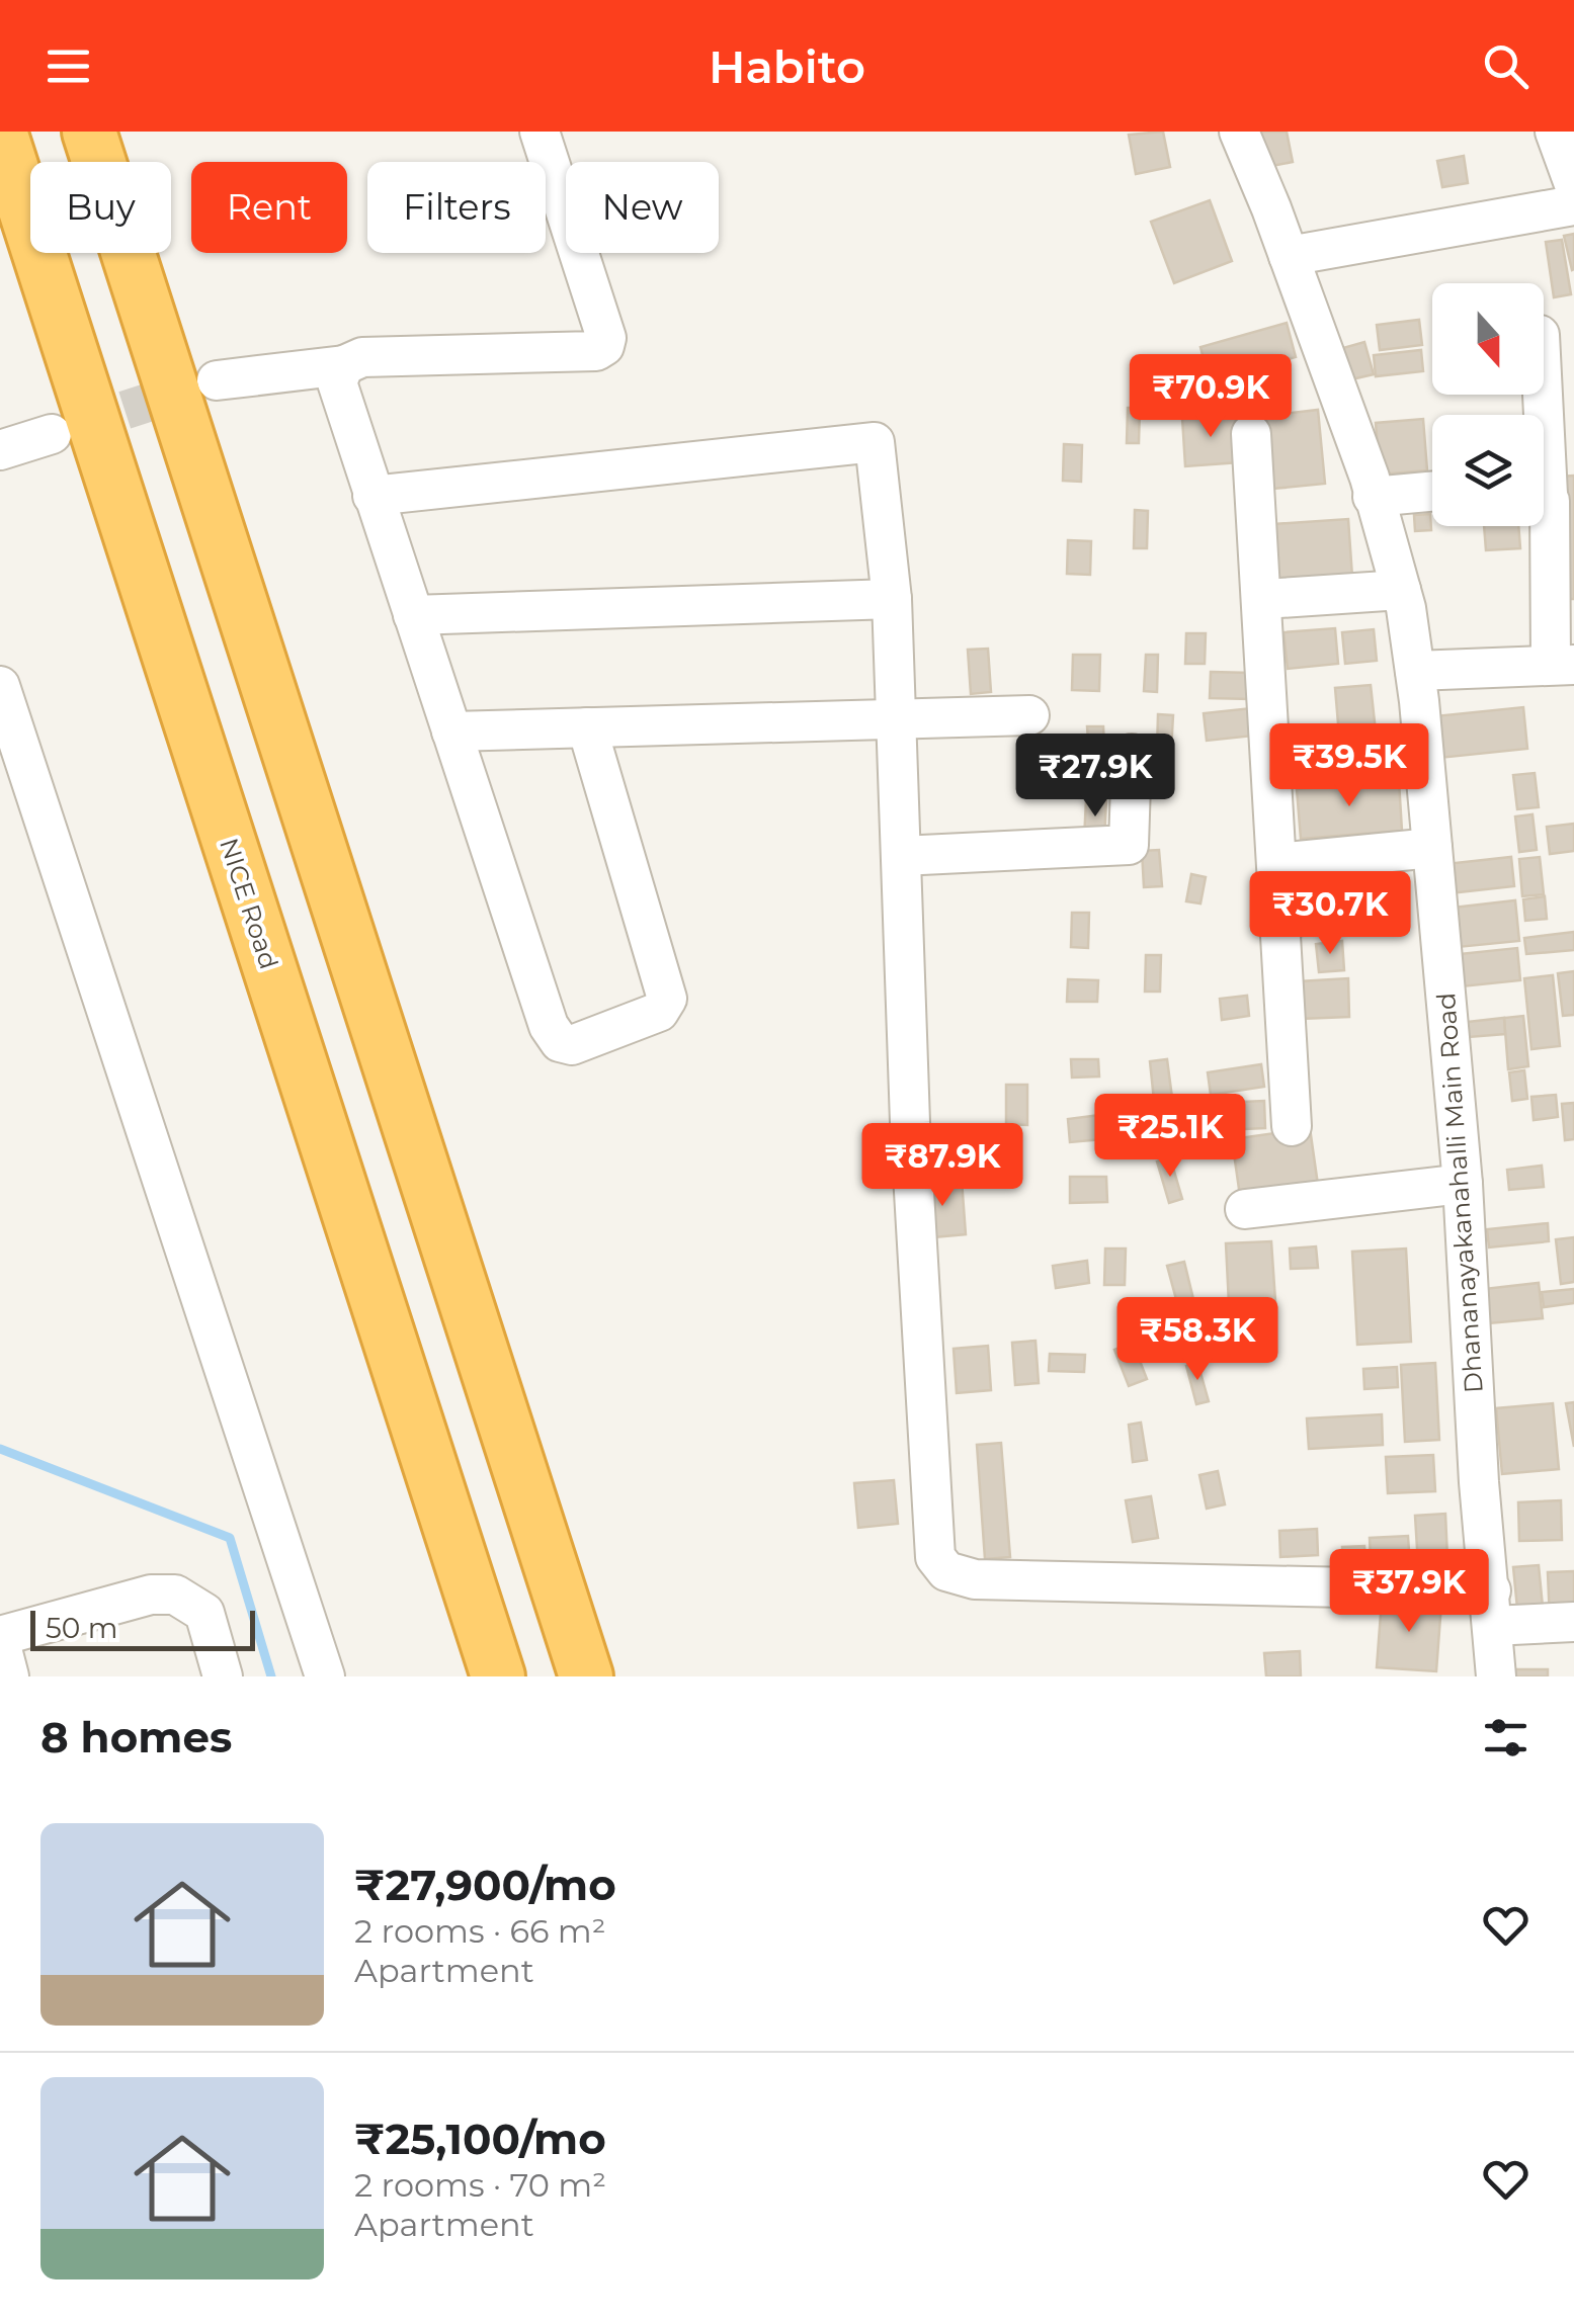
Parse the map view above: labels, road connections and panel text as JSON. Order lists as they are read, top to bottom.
{
  "streets": {
    "highway": ["NICE Road"],
    "street": ["Dhananayakanahalli Main Road"]
  },
  "scale_bar": "50 m",
  "north": "bottom",
  "page": {
    "header": "Habito",
    "chip": [
      "Buy",
      "Rent",
      "Filters",
      "New"
    ],
    "price": [
      "₹70.9K",
      "₹39.5K",
      "₹27.9K",
      "₹30.7K",
      "₹25.1K",
      "₹87.9K",
      "₹58.3K",
      "₹37.9K"
    ],
    "scale": "50 m",
    "heading": "8 homes",
    "list": [
      {
        "name": "₹27,900/mo",
        "note": "2 rooms · 66 m² · Apartment"
      },
      {
        "name": "₹25,100/mo",
        "note": "2 rooms · 70 m² · Apartment"
      }
    ]
  }
}
